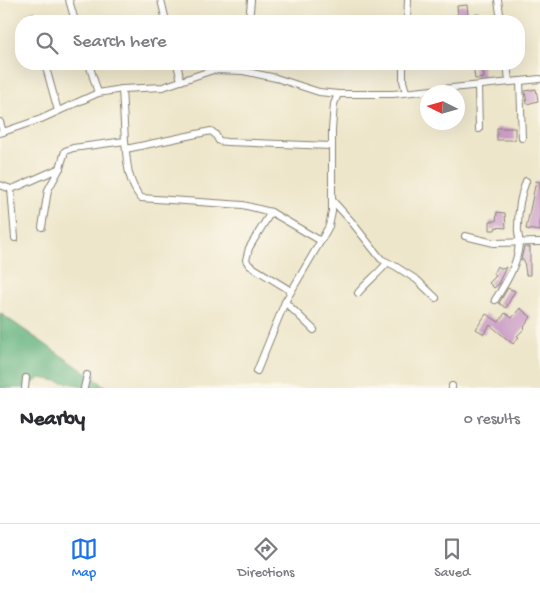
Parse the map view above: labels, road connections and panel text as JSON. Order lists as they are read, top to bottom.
{
  "north": "left",
  "page": {
    "search": "Search here",
    "heading": ["Nearby", "0 results"],
    "nav": ["Map", "Directions", "Saved"]
  }
}
